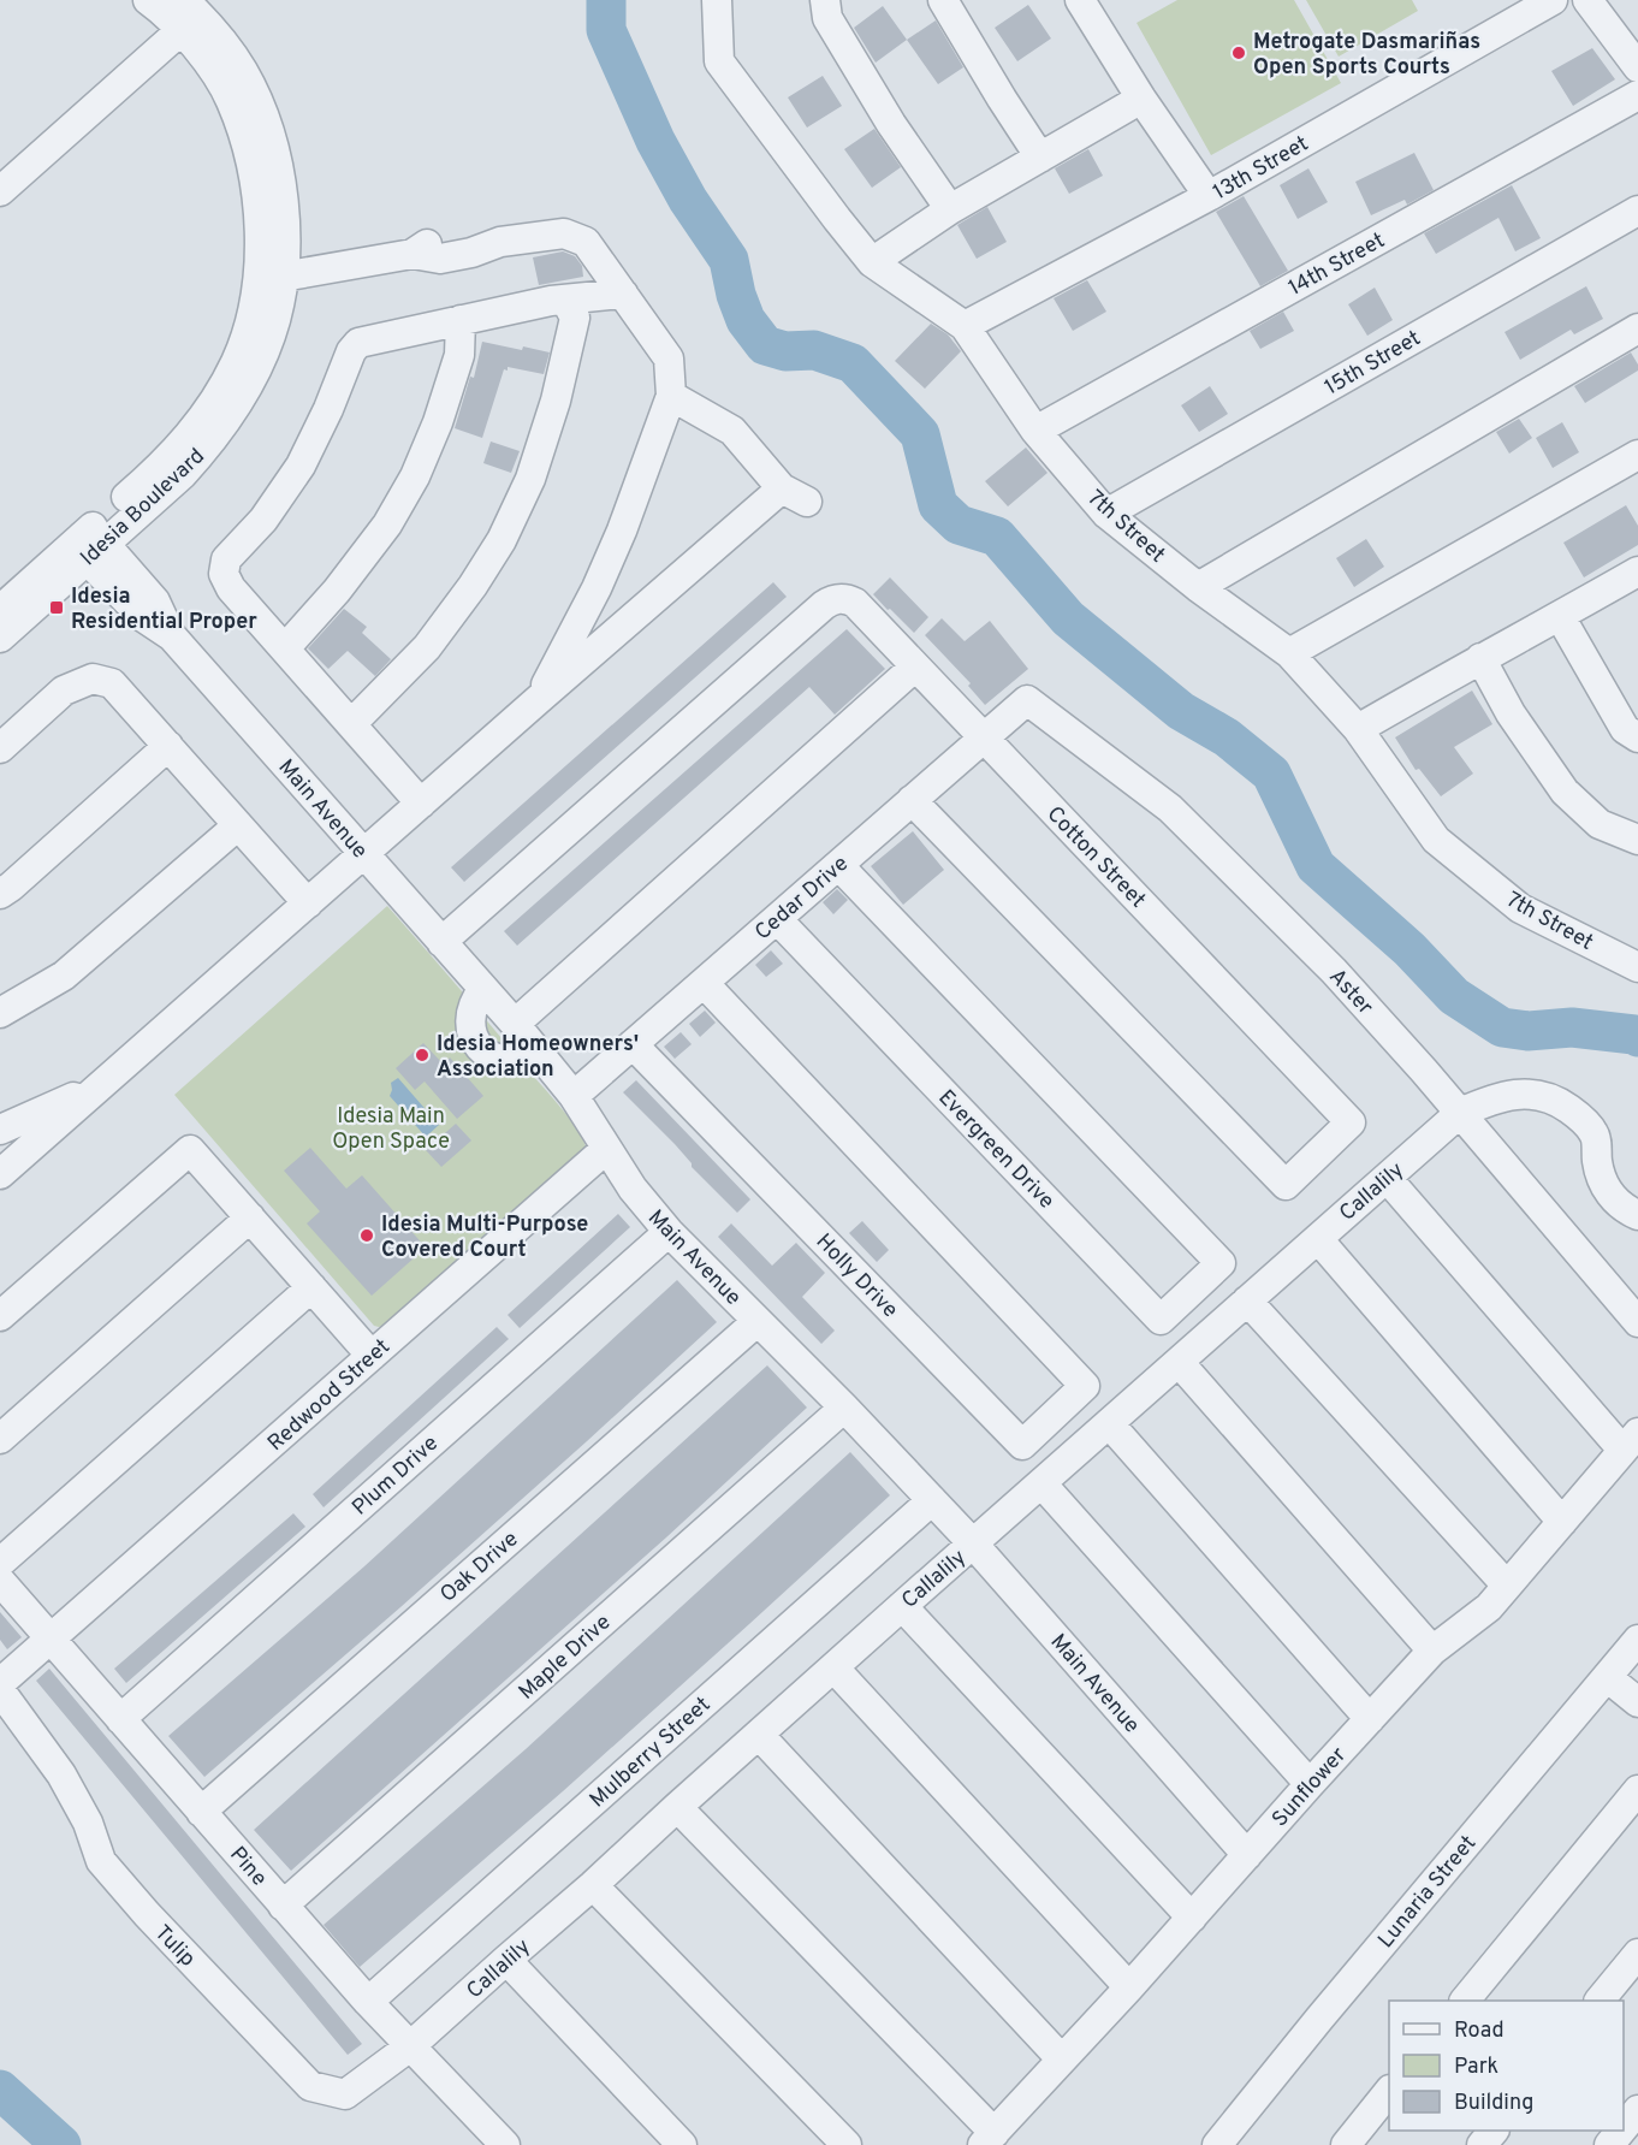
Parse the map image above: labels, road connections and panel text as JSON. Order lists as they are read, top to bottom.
{
  "streets": {
    "street": [
      "13th Street",
      "14th Street",
      "15th Street",
      "Idesia Boulevard",
      "7th Street",
      "Main Avenue",
      "Cotton Street",
      "Cedar Drive",
      "Aster",
      "Evergreen Drive",
      "Callalily",
      "Holly Drive",
      "Redwood Street",
      "Plum Drive",
      "Oak Drive",
      "Maple Drive",
      "Mulberry Street",
      "Sunflower",
      "Pine",
      "Lunaria Street",
      "Tulip"
    ]
  },
  "crossings": [
    ["13th Street", "7th Street"],
    ["14th Street", "7th Street"],
    ["15th Street", "7th Street"],
    ["Idesia Boulevard", "Main Avenue"],
    ["Main Avenue", "Cotton Street"],
    ["Main Avenue", "Cedar Drive"],
    ["Main Avenue", "Callalily"],
    ["Main Avenue", "Redwood Street"],
    ["Main Avenue", "Plum Drive"],
    ["Main Avenue", "Oak Drive"],
    ["Main Avenue", "Maple Drive"],
    ["Main Avenue", "Mulberry Street"],
    ["Main Avenue", "Sunflower"],
    ["Cotton Street", "Cedar Drive"],
    ["Cedar Drive", "Aster"],
    ["Cedar Drive", "Evergreen Drive"],
    ["Cedar Drive", "Holly Drive"],
    ["Aster", "Callalily"],
    ["Callalily", "Pine"],
    ["Callalily", "Tulip"],
    ["Redwood Street", "Pine"],
    ["Plum Drive", "Pine"],
    ["Oak Drive", "Pine"],
    ["Maple Drive", "Pine"],
    ["Mulberry Street", "Pine"],
    ["Pine", "Tulip"]
  ],
  "parks": ["Idesia Main Open Space"],
  "places": {
    "other": ["Metrogate Dasmariñas Open Sports Courts", "Idesia Homeowners' Association", "Idesia Multi-Purpose Covered Court"],
    "transit": ["Idesia Residential Proper"]
  },
  "legend": ["Road", "Park", "Building"]
}
